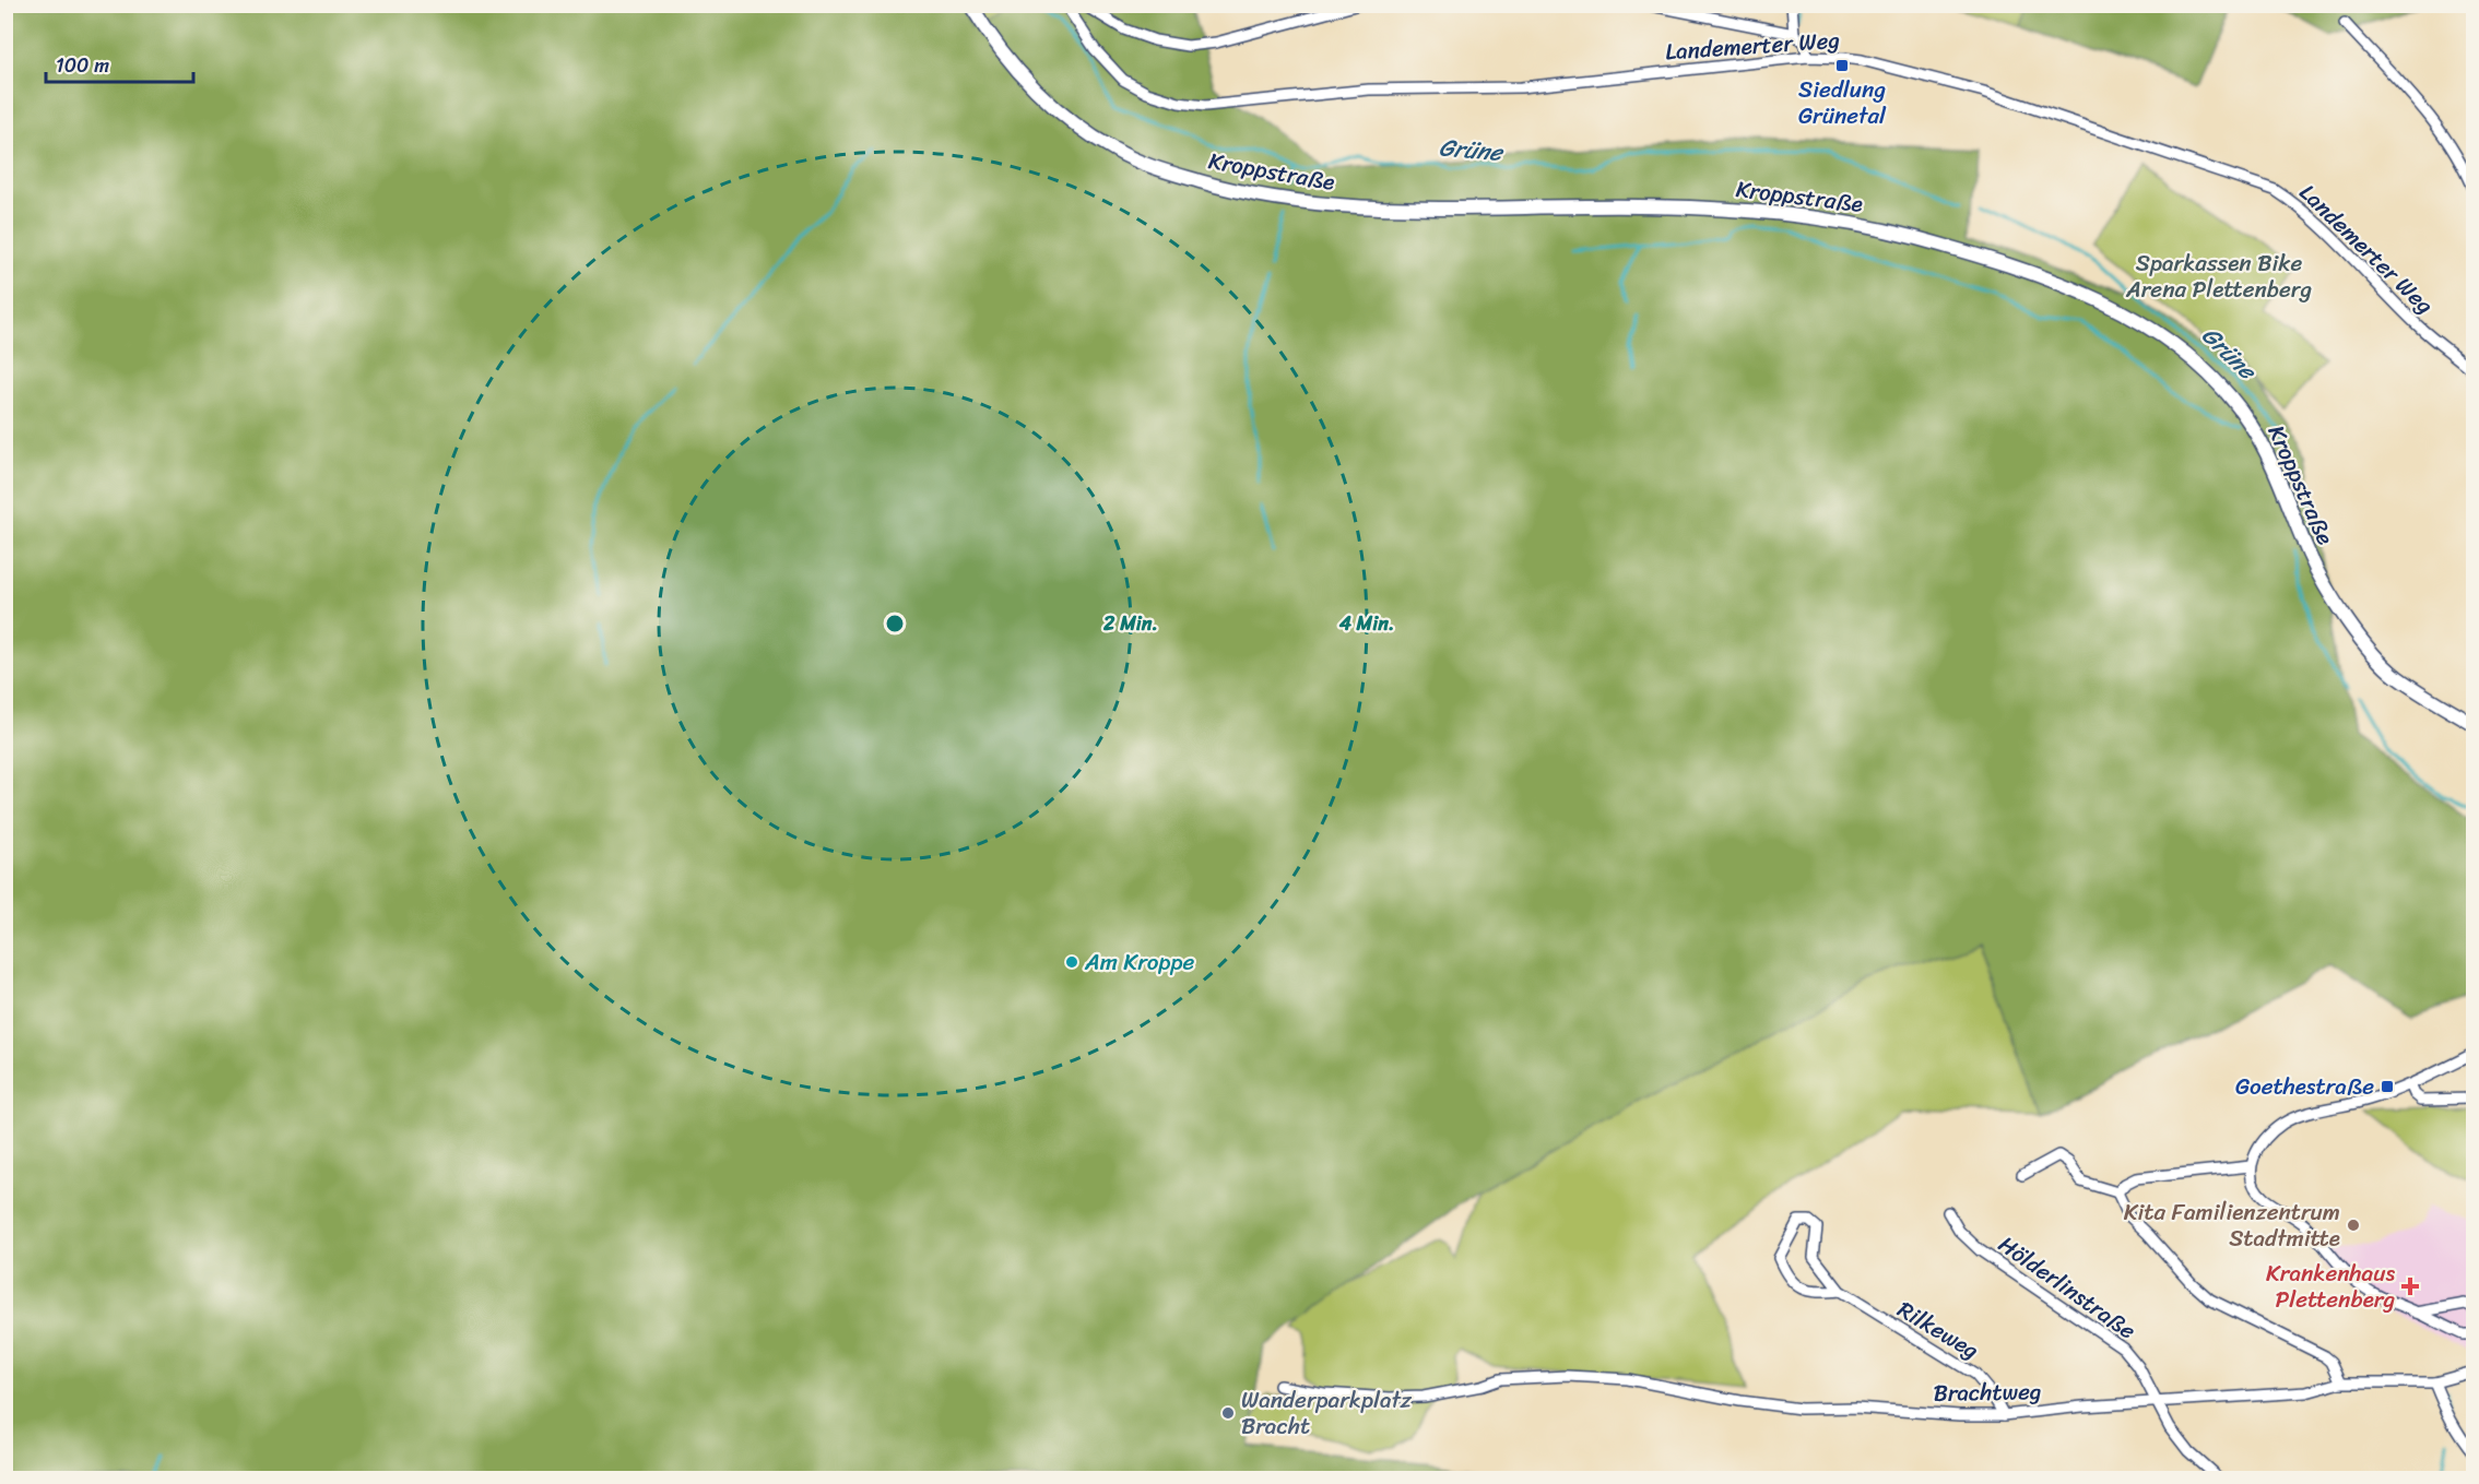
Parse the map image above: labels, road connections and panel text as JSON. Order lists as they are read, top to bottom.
{
  "streets": {
    "street": [
      "Landemerter Weg",
      "Kroppstraße",
      "Hölderlinstraße",
      "Rilkeweg",
      "Brachtweg"
    ]
  },
  "crossings": [
    ["Hölderlinstraße", "Brachtweg"],
    ["Rilkeweg", "Brachtweg"]
  ],
  "water": ["Grüne"],
  "parks": ["Sparkassen Bike Arena Plettenberg"],
  "places": {
    "transit": ["Siedlung Grünetal", "Goethestraße"],
    "other": ["Am Kroppe", "Kita Familienzentrum Stadtmitte", "Wanderparkplatz Bracht"],
    "health": ["Krankenhaus Plettenberg"]
  },
  "scale_bar": "100 m",
  "rings": ["2 Min.", "4 Min."]
}
